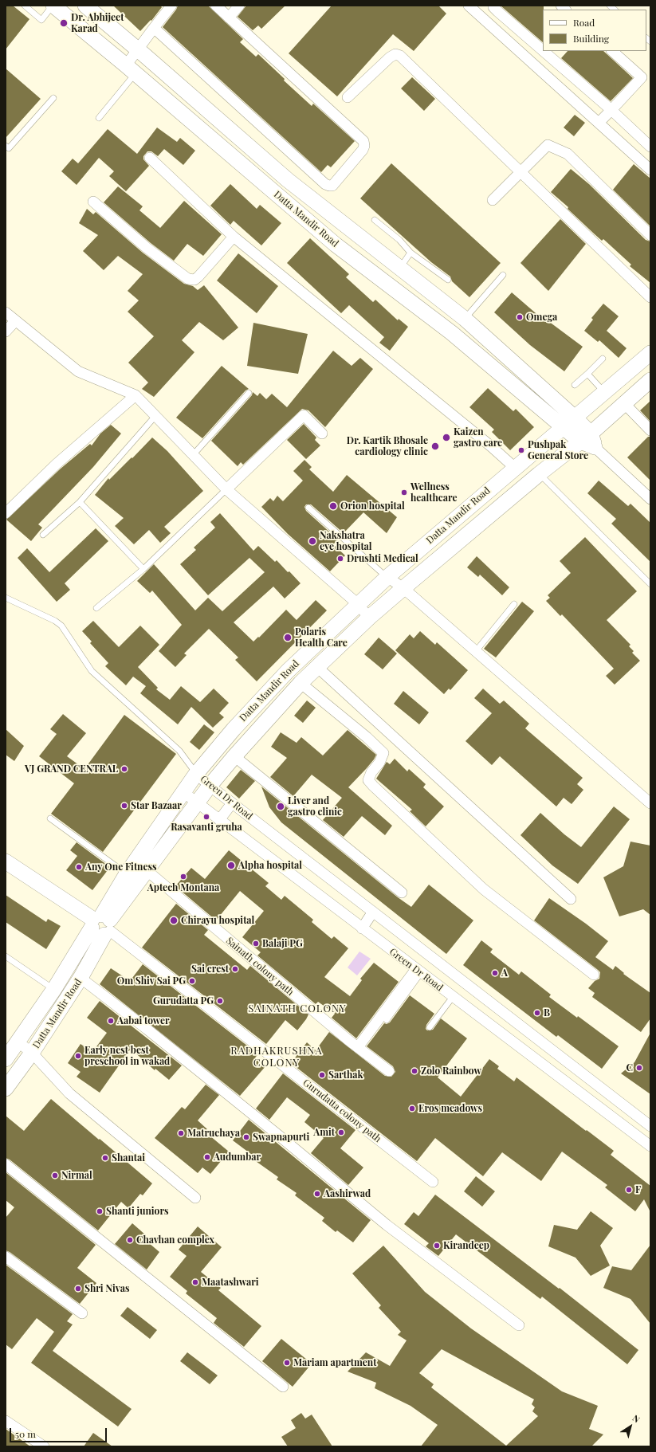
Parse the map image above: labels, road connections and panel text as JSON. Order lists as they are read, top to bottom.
{
  "streets": {
    "main road": ["Datta Mandir Road"],
    "street": ["Green Dr Road", "Sainath colony path", "Gurudatta colony path"]
  },
  "crossings": [
    ["Datta Mandir Road", "Green Dr Road"],
    ["Datta Mandir Road", "Sainath colony path"],
    ["Datta Mandir Road", "Gurudatta colony path"]
  ],
  "districts": ["SAINATH COLONY", "RADHAKRUSHNA COLONY"],
  "places": [
    "Dr. Abhijeet Karad",
    "Omega",
    "Kaizen gastro care",
    "Dr. Kartik Bhosale cardiology clinic",
    "Pushpak General Store",
    "Wellness healthcare",
    "Orion hospital",
    "Nakshatra eye hospital",
    "Drushti Medical",
    "Polaris Health Care",
    "VJ GRAND CENTRAL",
    "Star Bazaar",
    "Liver and gastro clinic",
    "Rasavanti gruha",
    "Alpha hospital",
    "Any One Fitness",
    "Aptech Montana",
    "Chirayu hospital",
    "Balaji PG",
    "Sai crest",
    "A",
    "Om Shiv Sai PG",
    "Gurudatta PG",
    "B",
    "Aabai tower",
    "Early nest best preschool in wakad",
    "C",
    "Zolo Rainbow",
    "Sarthak",
    "Eros meadows",
    "Amit",
    "Matruchaya",
    "Swapnapurti",
    "Audumbar",
    "Shantai",
    "Nirmal",
    "F",
    "Aashirwad",
    "Shanti juniors",
    "Chavhan complex",
    "Kirandeep",
    "Maatashwari",
    "Shri Nivas",
    "Mariam apartment"
  ],
  "legend": ["Road", "Building"],
  "scale_bar": "50 m",
  "north": "top right"
}
